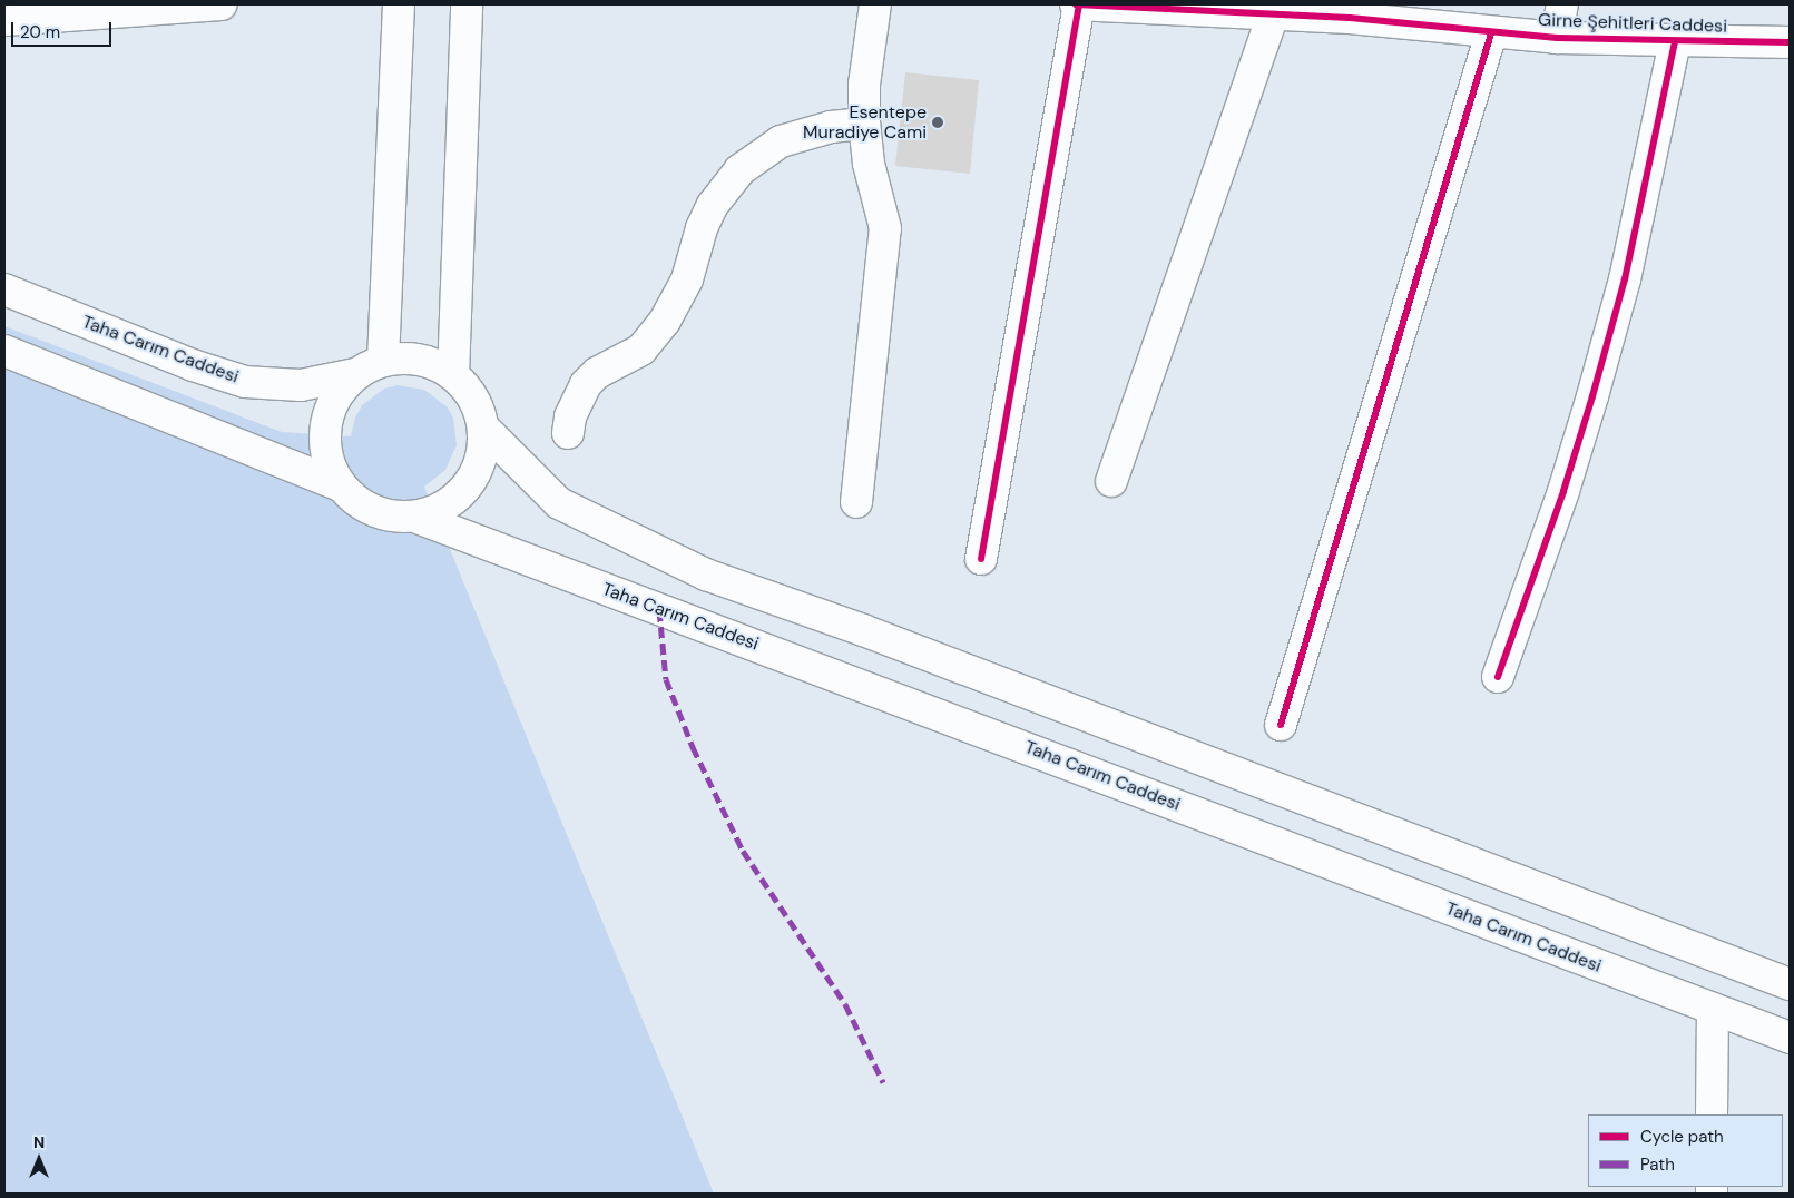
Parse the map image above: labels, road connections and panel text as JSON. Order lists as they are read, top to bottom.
{
  "streets": {
    "street": ["Girne Şehitleri Caddesi", "Taha Carım Caddesi"]
  },
  "places": ["Esentepe Muradiye Cami"],
  "legend": ["Cycle path", "Path"],
  "scale_bar": "20 m",
  "north": "top"
}
